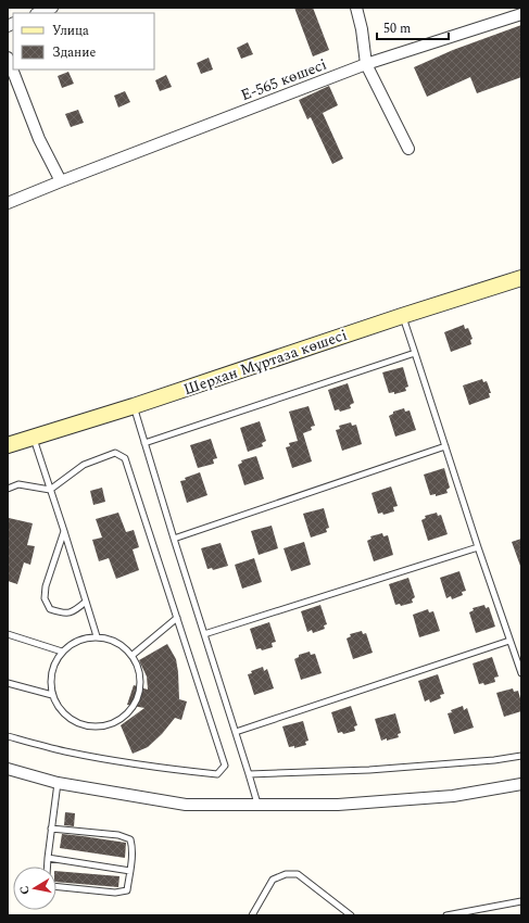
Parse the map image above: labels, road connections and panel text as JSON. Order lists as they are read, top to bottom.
{
  "streets": {
    "main road": ["Шерхан Мұртаза көшесі"],
    "street": ["Е-565 көшесі"]
  },
  "legend": ["Улица", "Здание"],
  "scale_bar": "50 m",
  "north": "left"
}
